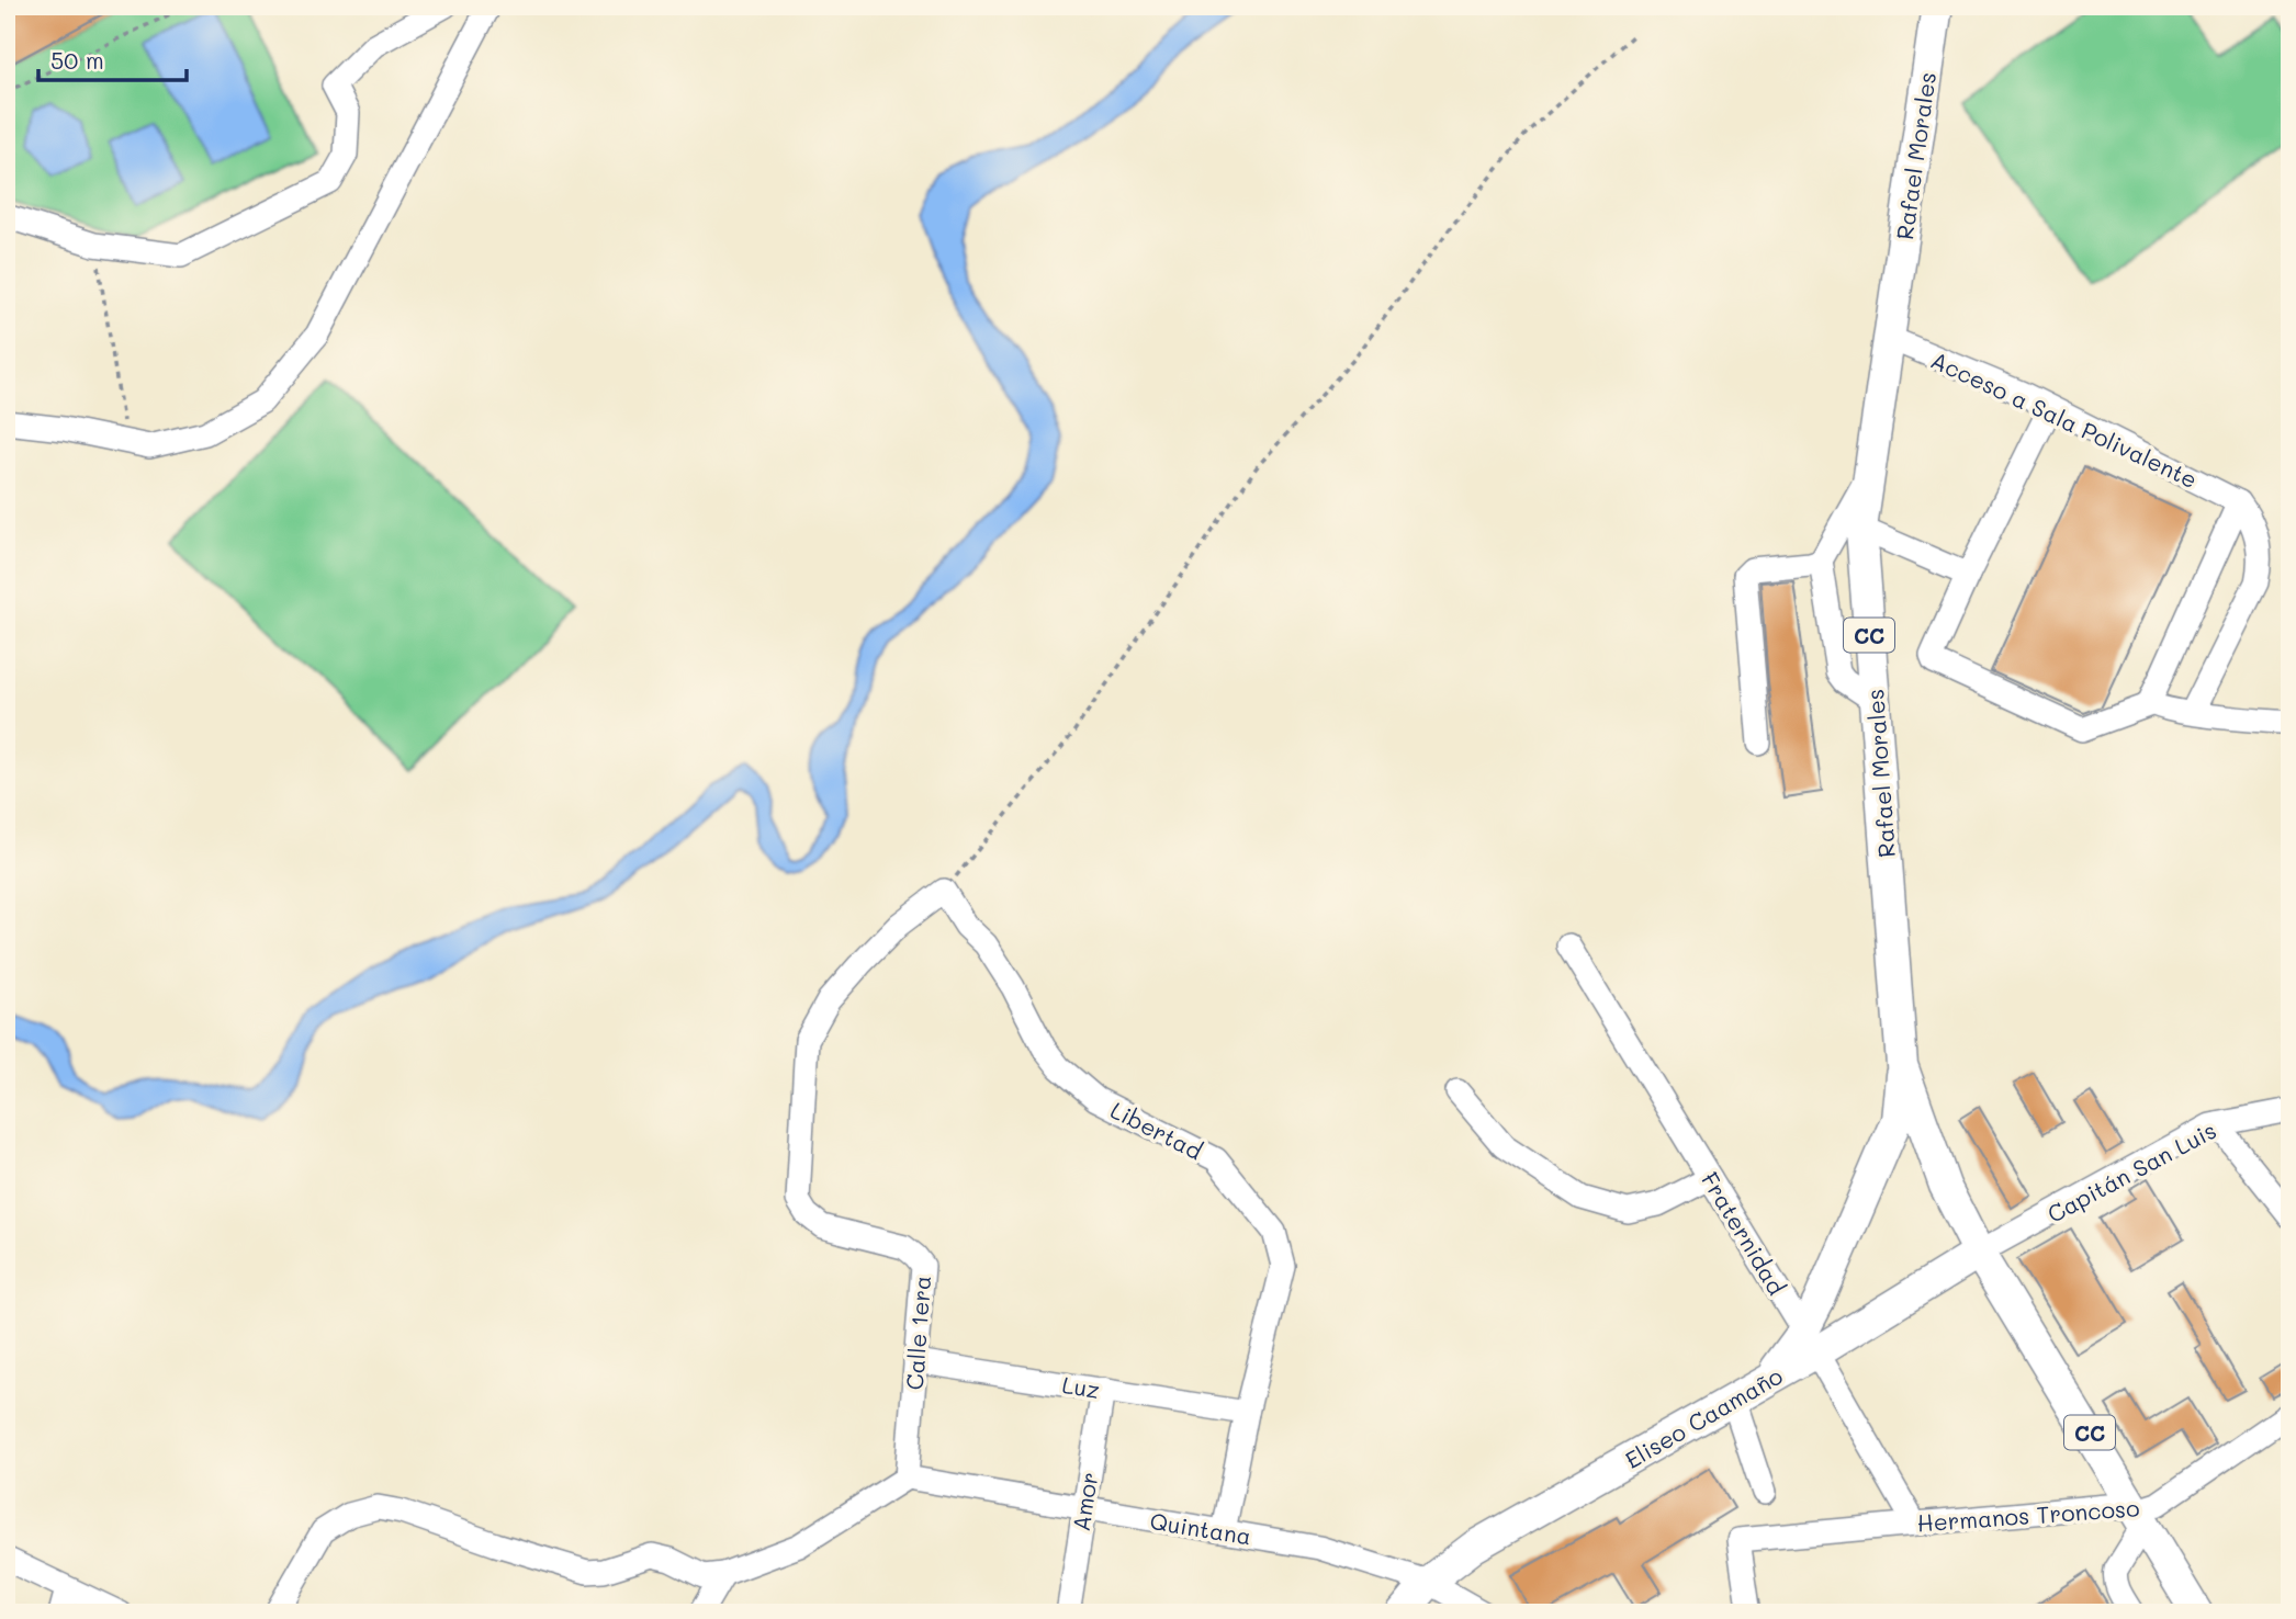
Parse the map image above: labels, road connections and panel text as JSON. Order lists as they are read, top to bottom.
{
  "streets": {
    "main road": ["Rafael Morales", "CC", "Eliseo Caamaño"],
    "street": [
      "Acceso a Sala Polivalente",
      "Libertad",
      "Capitán San Luis",
      "Fraternidad",
      "Calle 1era",
      "Luz",
      "Amor",
      "Hermanos Troncoso",
      "Quintana"
    ]
  },
  "crossings": [
    ["Rafael Morales", "Acceso a Sala Polivalente"],
    ["Rafael Morales", "CC"],
    ["Rafael Morales", "Capitán San Luis"],
    ["Rafael Morales", "Eliseo Caamaño"],
    ["CC", "Capitán San Luis"],
    ["CC", "Eliseo Caamaño"],
    ["CC", "Hermanos Troncoso"],
    ["Libertad", "Calle 1era"],
    ["Libertad", "Luz"],
    ["Libertad", "Quintana"],
    ["Capitán San Luis", "Eliseo Caamaño"],
    ["Fraternidad", "Eliseo Caamaño"],
    ["Fraternidad", "Hermanos Troncoso"],
    ["Calle 1era", "Luz"],
    ["Calle 1era", "Quintana"],
    ["Luz", "Amor"],
    ["Eliseo Caamaño", "Quintana"],
    ["Amor", "Quintana"]
  ],
  "scale_bar": "50 m"
}
